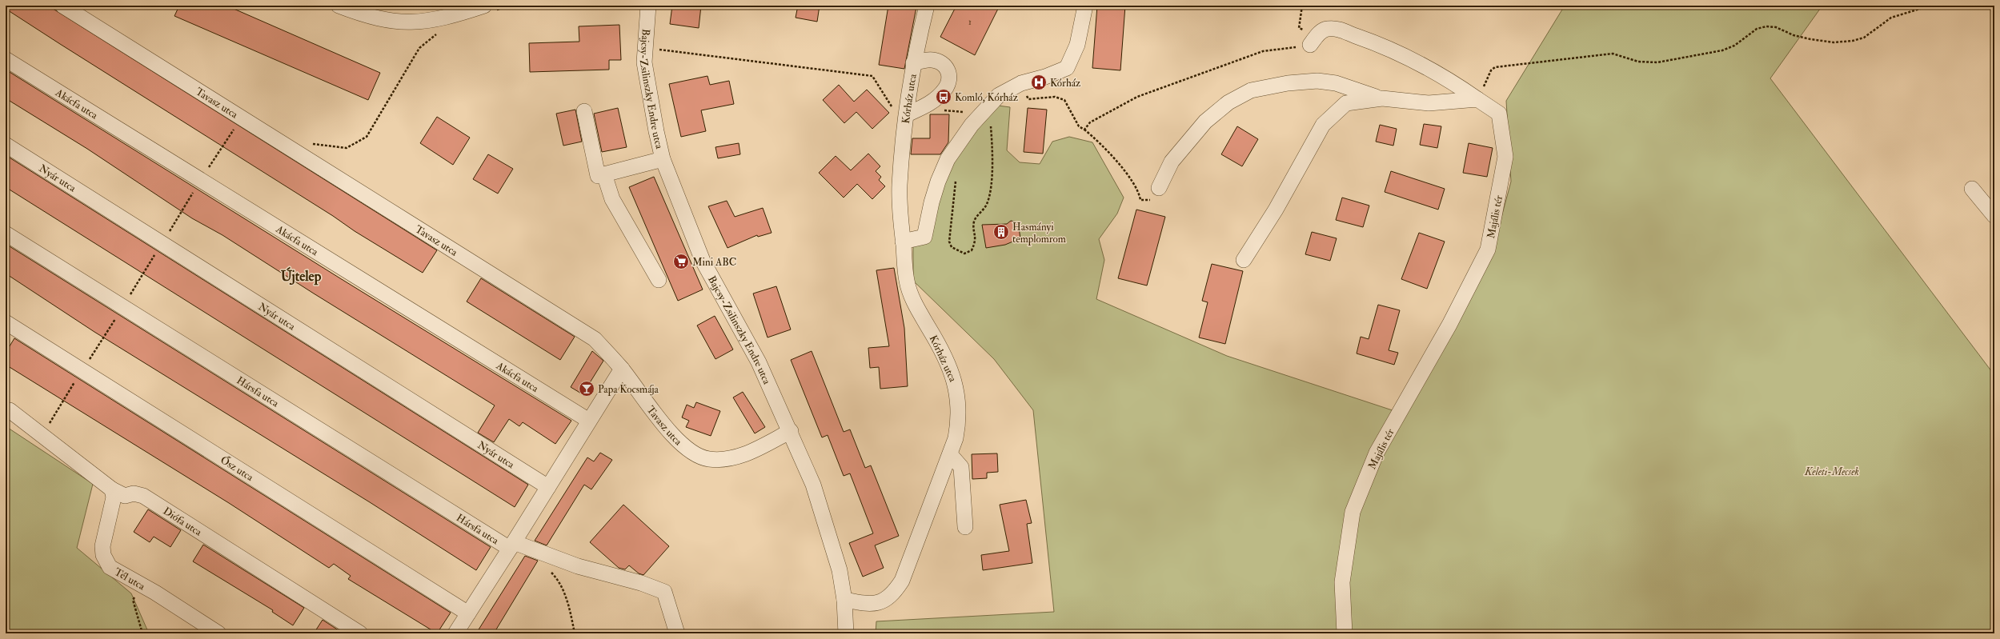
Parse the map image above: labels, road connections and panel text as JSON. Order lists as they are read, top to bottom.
{
  "streets": {
    "street": [
      "Bajcsy-Zsilinszky Endre utca",
      "Kórház utca",
      "Tavasz utca",
      "Akácfa utca",
      "Nyár utca",
      "Majális tér",
      "Hársfa utca",
      "Ősz utca",
      "Diófa utca",
      "Tél utca"
    ]
  },
  "crossings": [
    ["Bajcsy-Zsilinszky Endre utca", "Kórház utca"],
    ["Bajcsy-Zsilinszky Endre utca", "Tavasz utca"],
    ["Diófa utca", "Tél utca"]
  ],
  "districts": ["Újtelep"],
  "parks": ["Keleti-Mecsek"],
  "places": {
    "hospital": ["Kórház"],
    "bus stop": ["Komló, Kórház"],
    "building": ["Hasmányi templomrom"],
    "supermarket": ["Mini ABC"],
    "bar": ["Papa Kocsmája"]
  },
  "house_numbers": ["1"]
}
